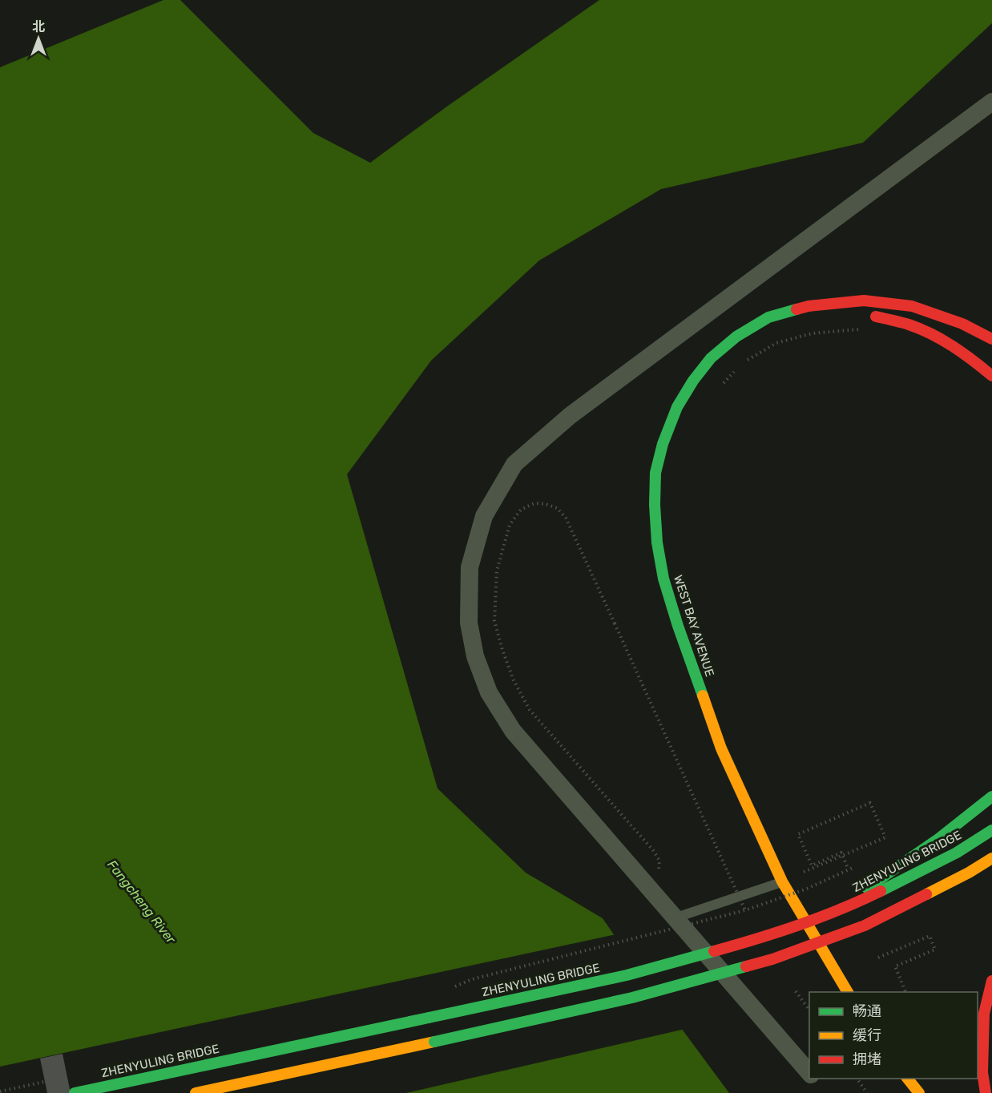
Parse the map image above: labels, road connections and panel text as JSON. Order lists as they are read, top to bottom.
{
  "streets": {
    "main road": ["WEST BAY AVENUE", "ZHENYULING BRIDGE"]
  },
  "water": ["Fangcheng River"],
  "legend": ["畅通", "缓行", "拥堵"],
  "north": "top"
}
